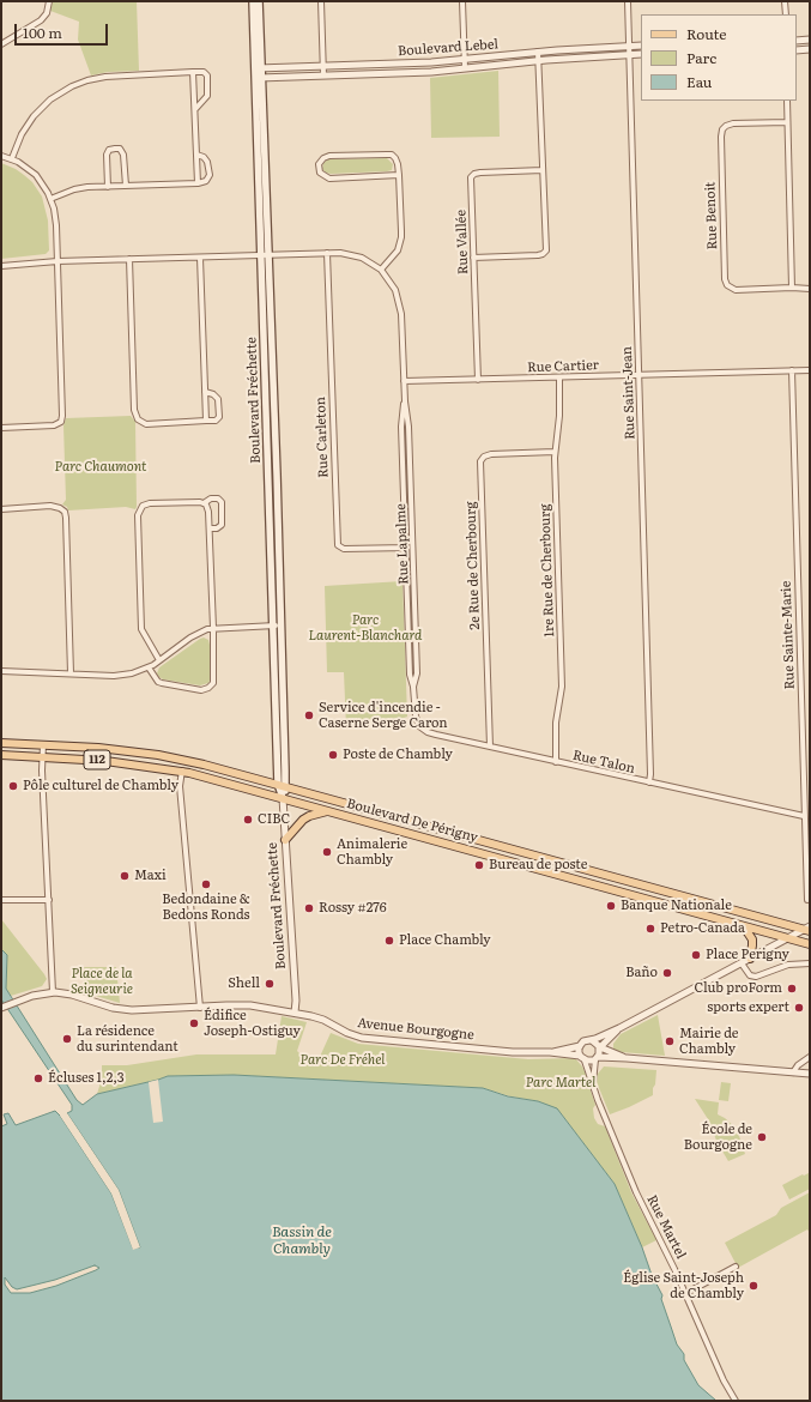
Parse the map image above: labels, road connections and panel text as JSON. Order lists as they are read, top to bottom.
{
  "streets": {
    "main road": ["Boulevard Fréchette", "112", "Boulevard De Périgny"],
    "street": [
      "Boulevard Lebel",
      "Rue Benoit",
      "Rue Vallée",
      "Rue Cartier",
      "Rue Saint-Jean",
      "Rue Carleton",
      "Rue Lapalme",
      "2e Rue de Cherbourg",
      "1re Rue de Cherbourg",
      "Rue Sainte-Marie",
      "Rue Talon",
      "Avenue Bourgogne",
      "Rue Martel"
    ]
  },
  "crossings": [
    ["Boulevard Lebel", "Rue Saint-Jean"],
    ["Boulevard Lebel", "Boulevard Fréchette"],
    ["Rue Vallée", "Rue Cartier"],
    ["Rue Cartier", "Rue Saint-Jean"],
    ["Rue Cartier", "Rue Lapalme"],
    ["Rue Cartier", "1re Rue de Cherbourg"],
    ["Rue Cartier", "Rue Sainte-Marie"],
    ["Rue Saint-Jean", "Rue Talon"],
    ["Boulevard Fréchette", "Rue Lapalme"],
    ["Boulevard Fréchette", "Boulevard De Périgny"],
    ["Boulevard Fréchette", "Avenue Bourgogne"],
    ["Rue Carleton", "Rue Lapalme"],
    ["Rue Lapalme", "Rue Talon"],
    ["2e Rue de Cherbourg", "1re Rue de Cherbourg"],
    ["2e Rue de Cherbourg", "Rue Talon"],
    ["1re Rue de Cherbourg", "Rue Talon"],
    ["Rue Sainte-Marie", "Rue Talon"],
    ["Avenue Bourgogne", "Rue Martel"]
  ],
  "water": ["Bassin de Chambly"],
  "parks": [
    "Parc Chaumont",
    "Parc Laurent-Blanchard",
    "Place de la Seigneurie",
    "Parc De Fréhel",
    "Parc Martel"
  ],
  "places": [
    "Service d'incendie - Caserne Serge Caron",
    "Poste de Chambly",
    "Pôle culturel de Chambly",
    "CIBC",
    "Animalerie Chambly",
    "Bureau de poste",
    "Maxi",
    "Bedondaine & Bedons Ronds",
    "Banque Nationale",
    "Rossy #276",
    "Petro-Canada",
    "Place Chambly",
    "Place Perigny",
    "Baño",
    "Shell",
    "Club proForm",
    "sports expert",
    "Édifice Joseph-Ostiguy",
    "La résidence du surintendant",
    "Mairie de Chambly",
    "Écluses 1,2,3",
    "École de Bourgogne",
    "Église Saint-Joseph de Chambly"
  ],
  "legend": ["Route", "Parc", "Eau"],
  "scale_bar": "100 m"
}
